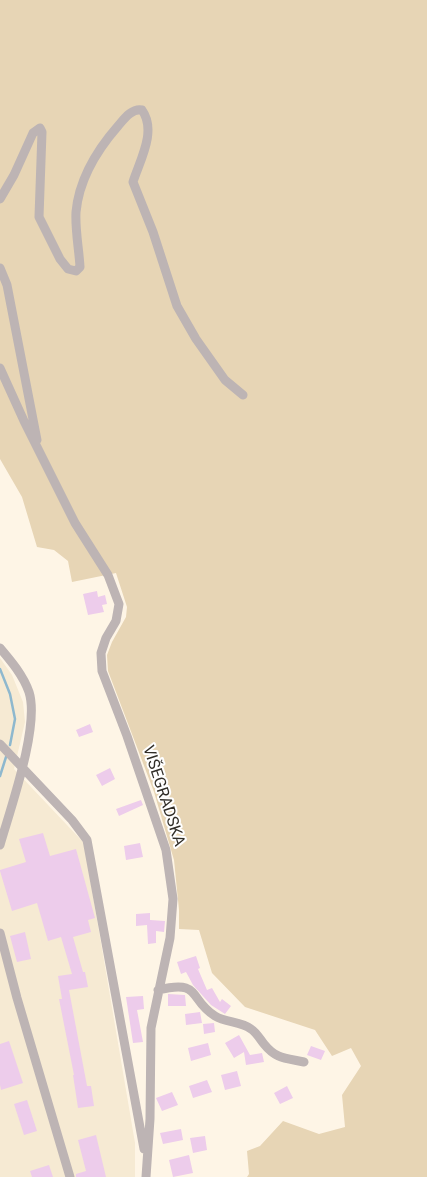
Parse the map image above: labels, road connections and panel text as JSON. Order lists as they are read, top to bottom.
{
  "streets": {
    "street": ["VIŠEGRADSKA"]
  }
}
